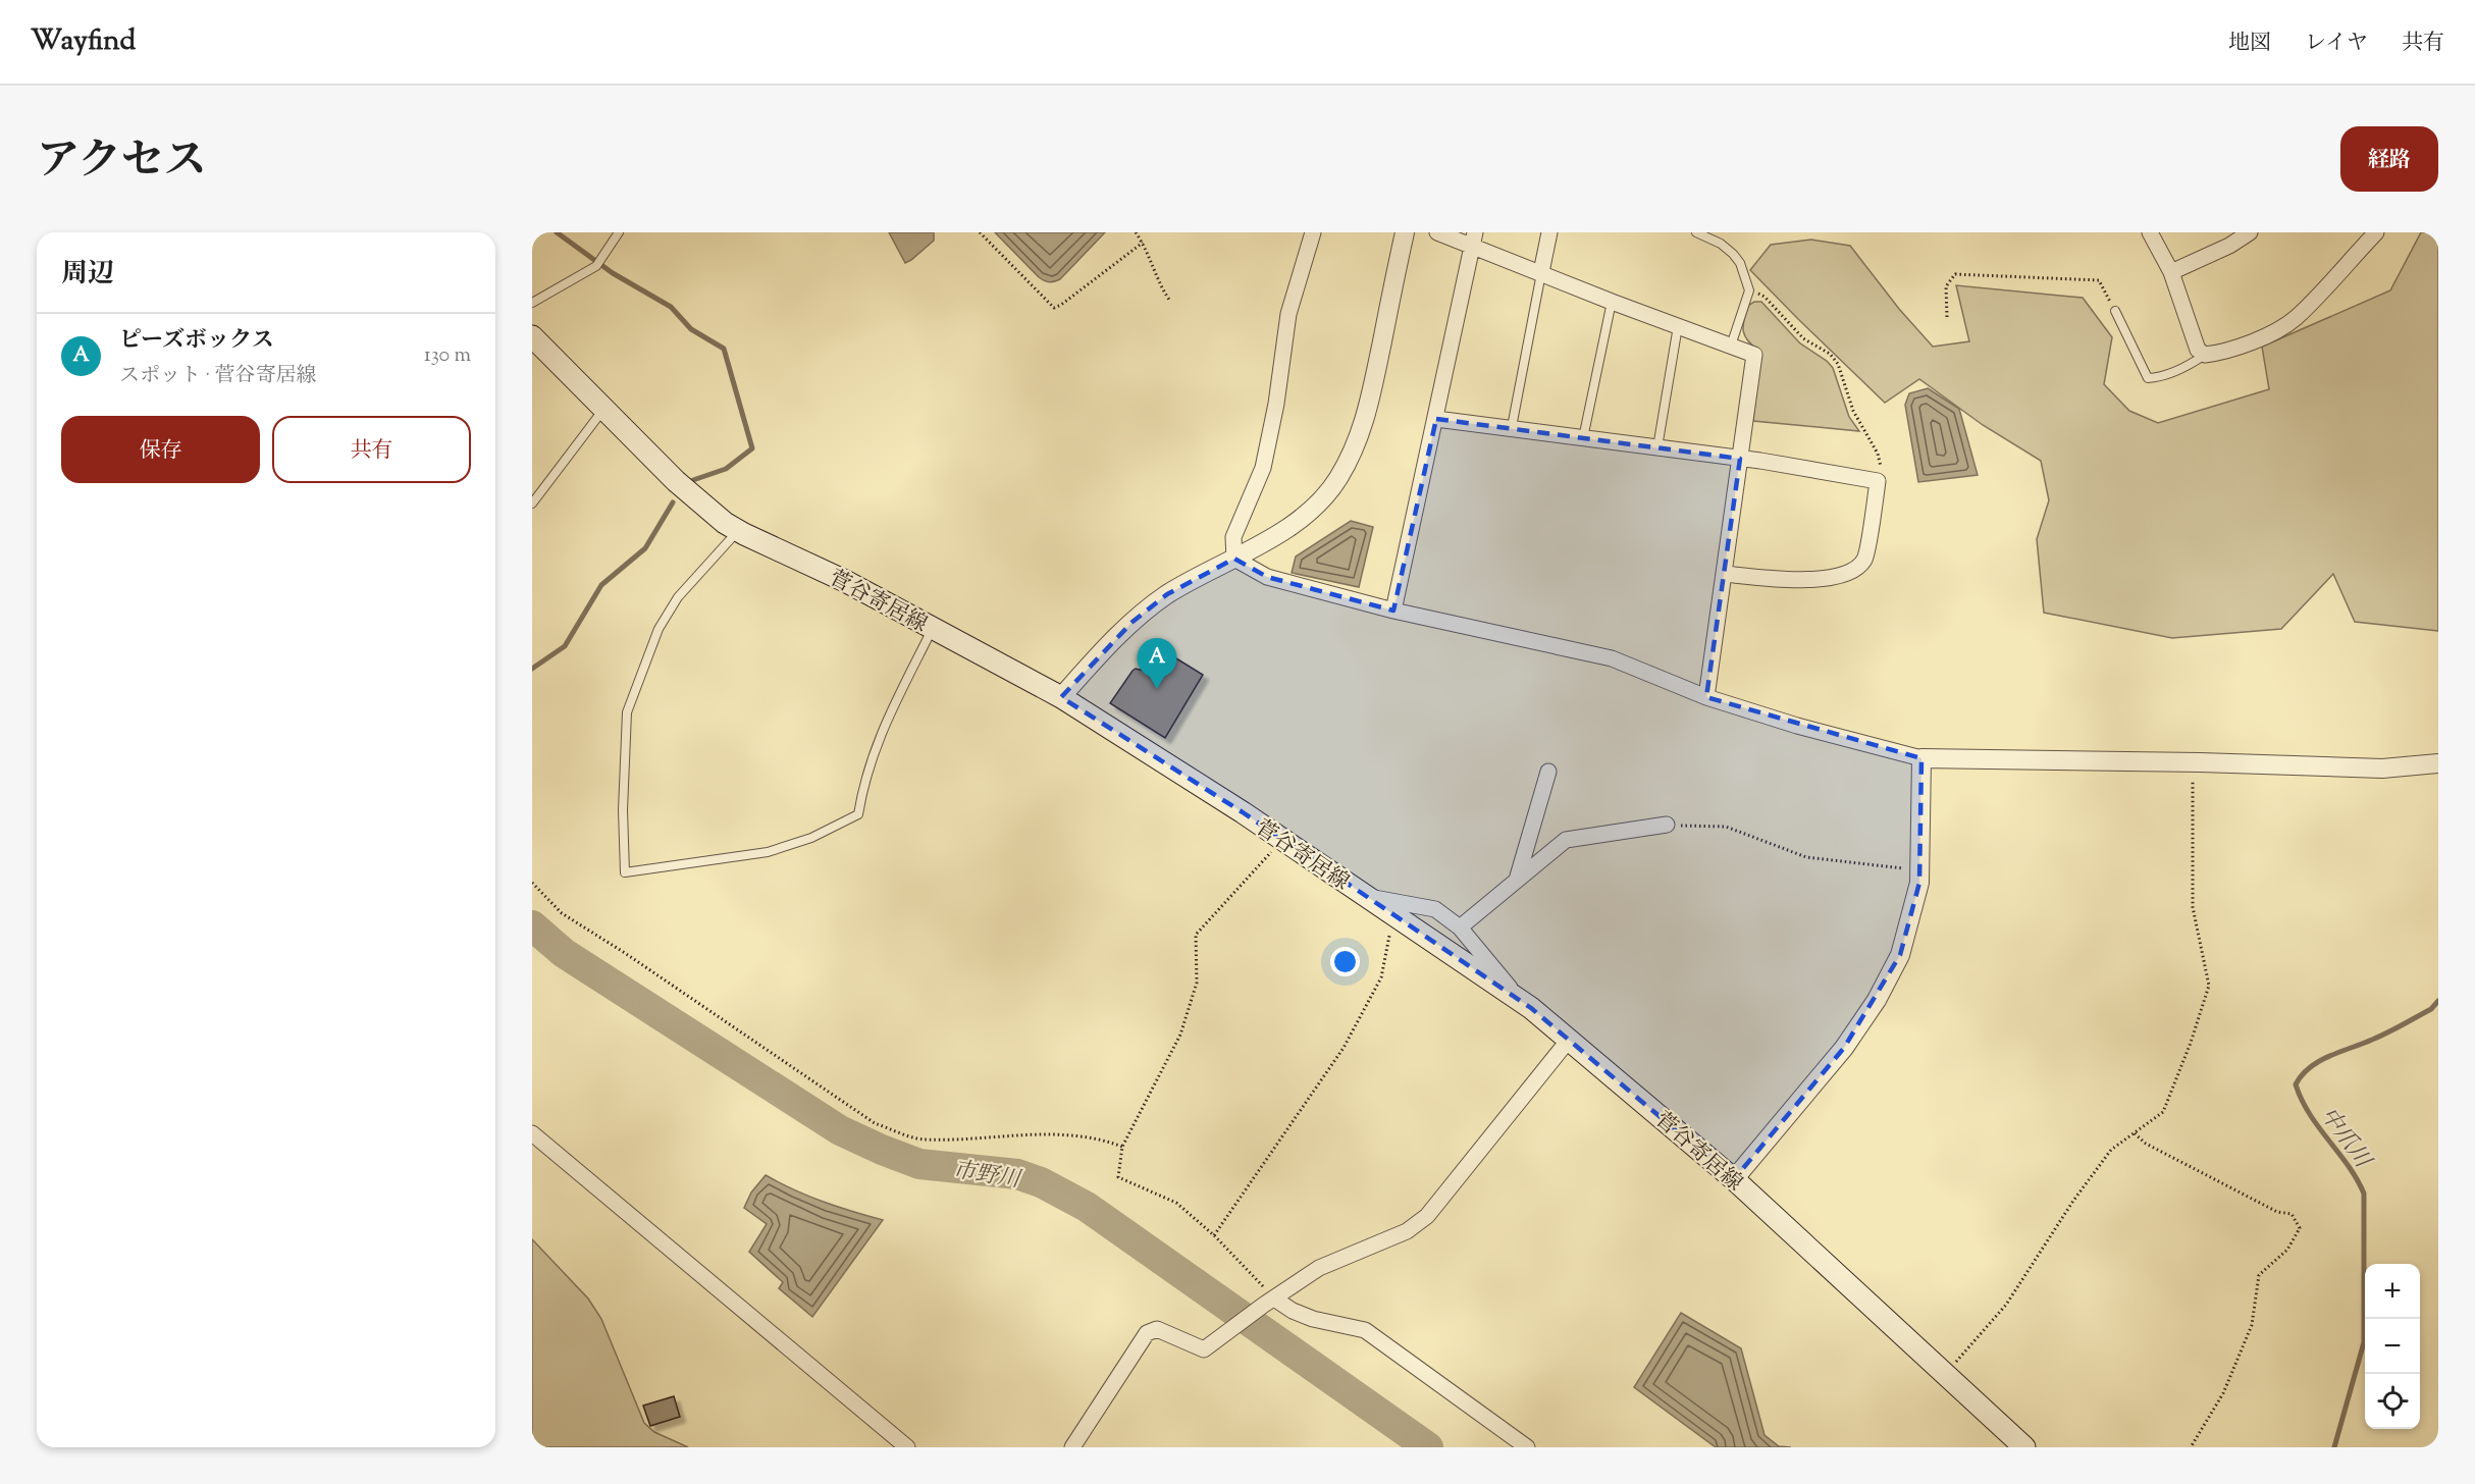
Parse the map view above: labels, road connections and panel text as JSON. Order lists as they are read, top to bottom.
{
  "streets": {
    "main road": ["菅谷寄居線"]
  },
  "water": ["中爪川", "市野川"],
  "page": {
    "header": "Wayfind",
    "nav": ["地図", "レイヤ", "共有"],
    "title": "アクセス",
    "buttons": [
      "経路",
      ["保存", "共有"]
    ],
    "heading": "周辺",
    "list": [
      {
        "mark": "A",
        "name": "ピーズボックス",
        "note": "スポット · 菅谷寄居線",
        "value": "130 m"
      }
    ],
    "pins": "A",
    "map_buttons": ["+", "−"]
  }
}
